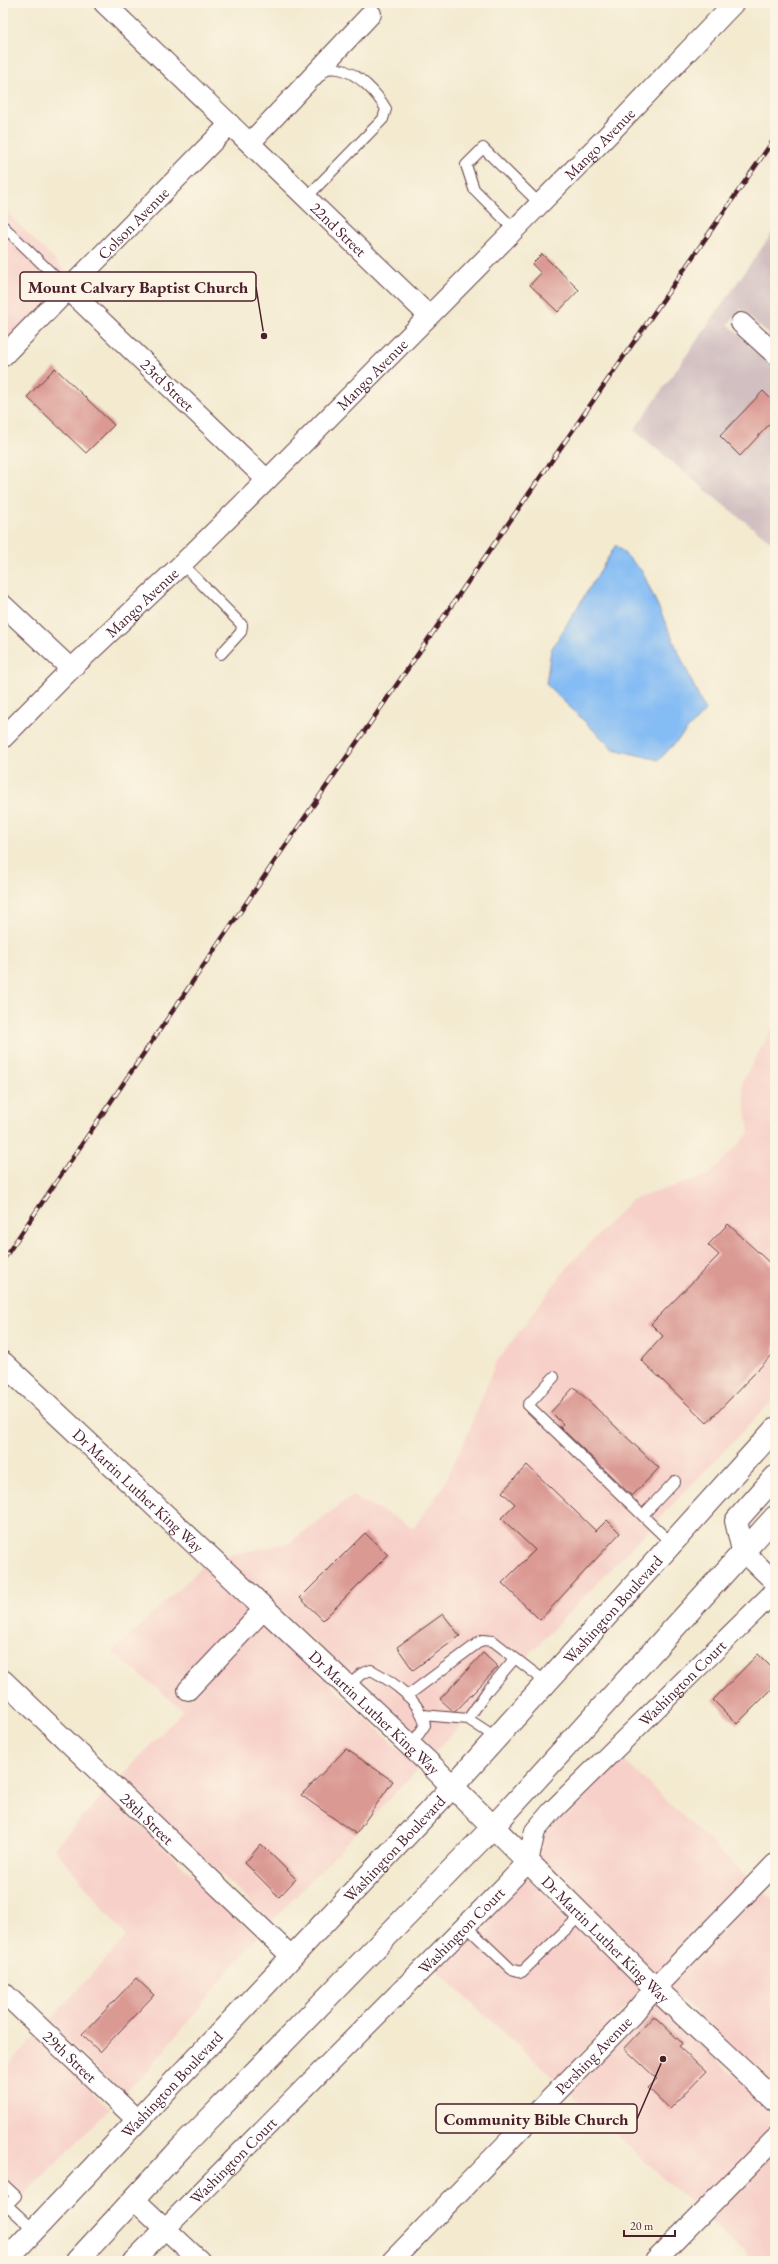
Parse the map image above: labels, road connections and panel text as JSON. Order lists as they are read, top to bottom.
{
  "streets": {
    "main road": ["Dr Martin Luther King Way", "Washington Boulevard"],
    "street": [
      "Mango Avenue",
      "Colson Avenue",
      "22nd Street",
      "23rd Street",
      "Washington Court",
      "28th Street",
      "Pershing Avenue",
      "29th Street"
    ]
  },
  "crossings": [
    ["Mango Avenue", "22nd Street"],
    ["Mango Avenue", "23rd Street"],
    ["Colson Avenue", "22nd Street"],
    ["Colson Avenue", "23rd Street"],
    ["Dr Martin Luther King Way", "Washington Boulevard"],
    ["Dr Martin Luther King Way", "Washington Court"],
    ["Dr Martin Luther King Way", "Pershing Avenue"],
    ["Washington Boulevard", "28th Street"],
    ["Washington Boulevard", "29th Street"]
  ],
  "places": ["Mount Calvary Baptist Church", "Community Bible Church"],
  "scale_bar": "20 m"
}
